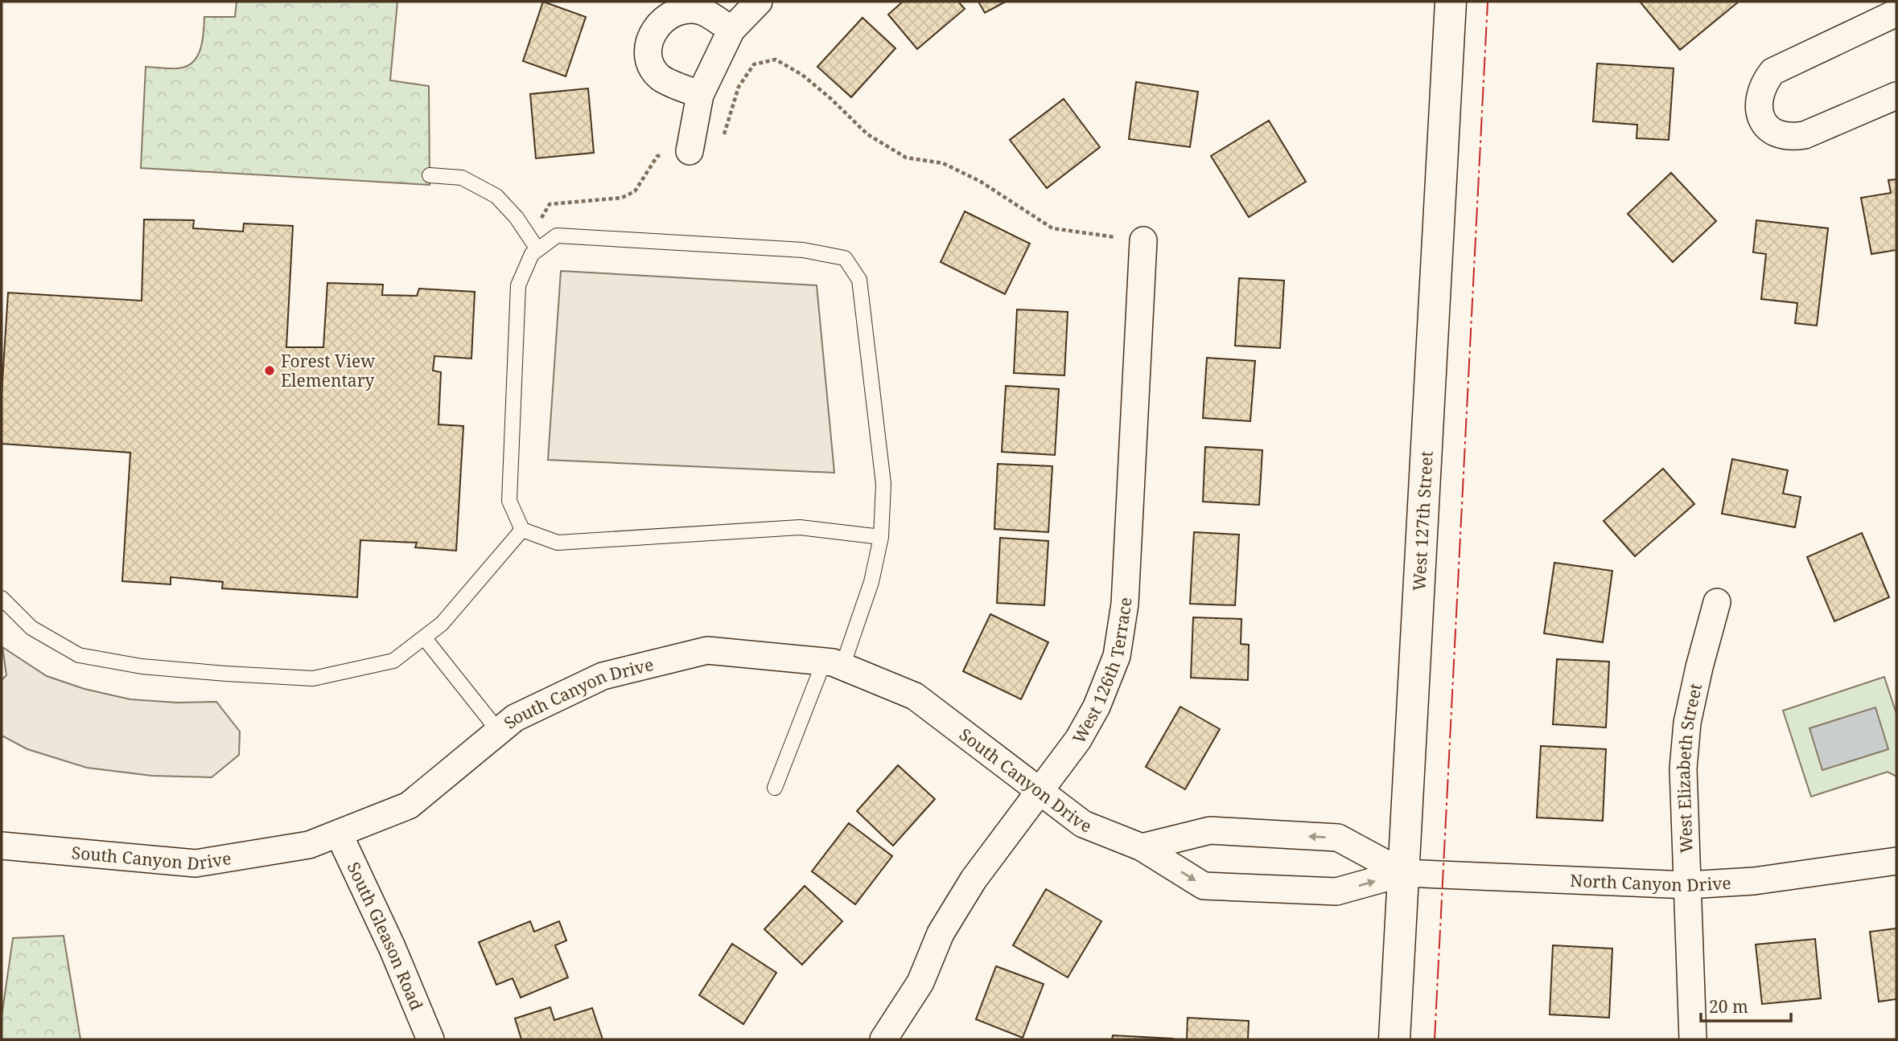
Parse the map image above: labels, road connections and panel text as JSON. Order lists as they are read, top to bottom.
{
  "streets": {
    "street": [
      "West 127th Street",
      "West 126th Terrace",
      "South Canyon Drive",
      "West Elizabeth Street",
      "North Canyon Drive",
      "South Gleason Road"
    ]
  },
  "crossings": [
    ["West 127th Street", "South Canyon Drive"],
    ["West 127th Street", "North Canyon Drive"],
    ["West 126th Terrace", "South Canyon Drive"],
    ["South Canyon Drive", "North Canyon Drive"],
    ["South Canyon Drive", "South Gleason Road"],
    ["West Elizabeth Street", "North Canyon Drive"]
  ],
  "places": ["Forest View Elementary"],
  "scale_bar": "20 m"
}
